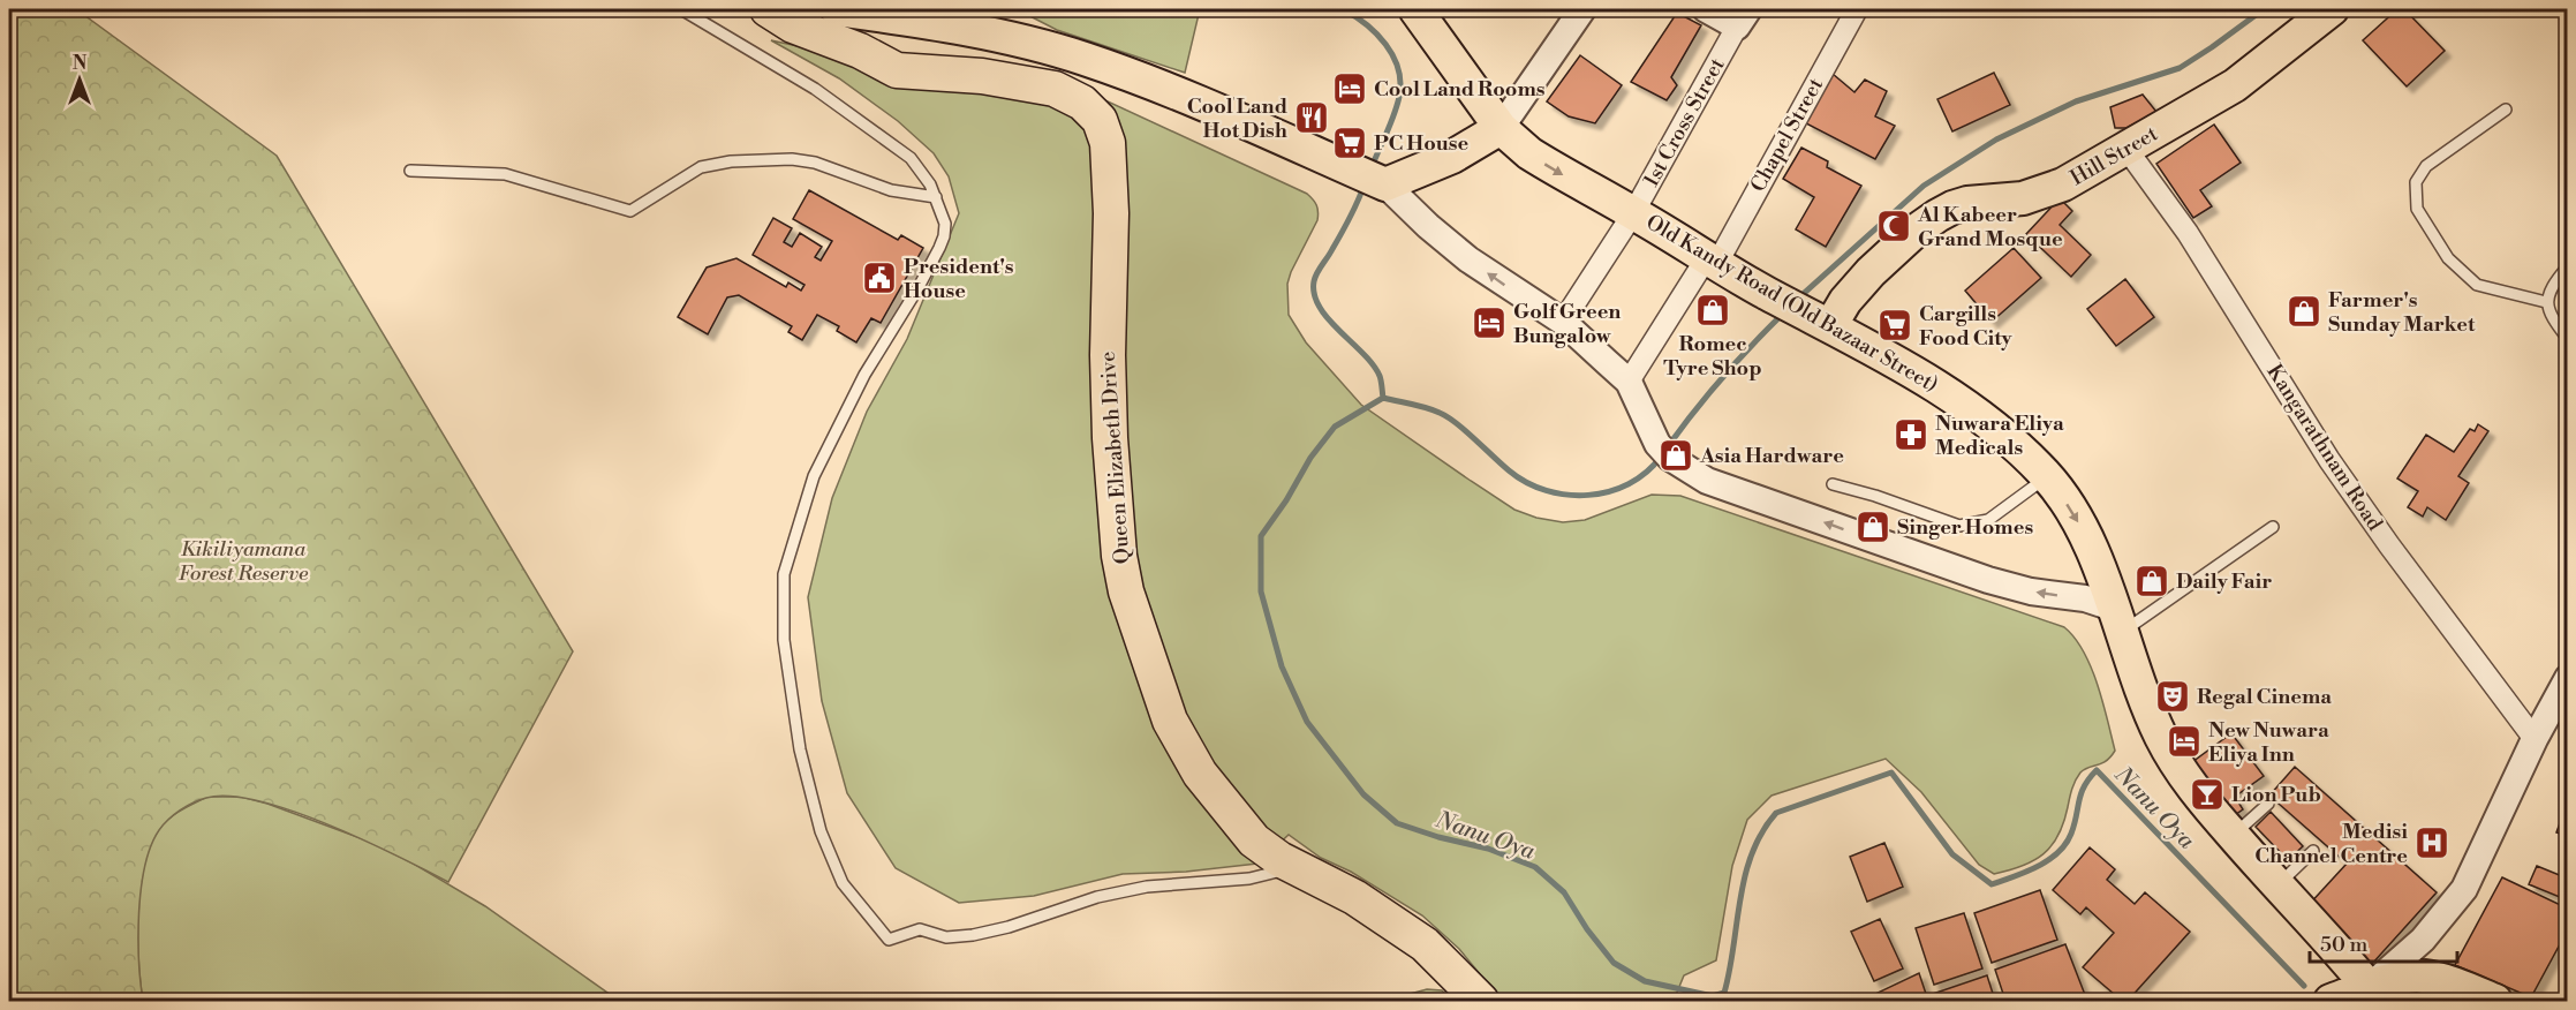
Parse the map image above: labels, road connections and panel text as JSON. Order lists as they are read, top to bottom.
{
  "streets": {
    "highway": ["Queen Elizabeth Drive"],
    "main road": ["Hill Street", "Old Kandy Road (Old Bazaar Street)"],
    "street": ["1st Cross Street", "Chapel Street", "Kangarathnam Road"]
  },
  "crossings": [
    ["1st Cross Street", "Old Kandy Road (Old Bazaar Street)"],
    ["Chapel Street", "Old Kandy Road (Old Bazaar Street)"],
    ["Hill Street", "Old Kandy Road (Old Bazaar Street)"],
    ["Hill Street", "Kangarathnam Road"]
  ],
  "water": ["Nanu Oya"],
  "parks": ["Kikiliyamana Forest Reserve"],
  "places": {
    "hotel": ["Cool Land Rooms", "Golf Green Bungalow", "New Nuwara Eliya Inn"],
    "restaurant": ["Cool Land Hot Dish"],
    "supermarket": ["PC House", "Cargills Food City"],
    "mosque": ["Al Kabeer Grand Mosque"],
    "public building": ["President's House"],
    "shop": [
      "Romec Tyre Shop",
      "Farmer's Sunday Market",
      "Asia Hardware",
      "Singer Homes",
      "Daily Fair"
    ],
    "pharmacy": ["Nuwara Eliya Medicals"],
    "theatre": ["Regal Cinema"],
    "bar": ["Lion Pub"],
    "hospital": ["Medisi Channel Centre"]
  },
  "scale_bar": "50 m",
  "north": "top"
}
